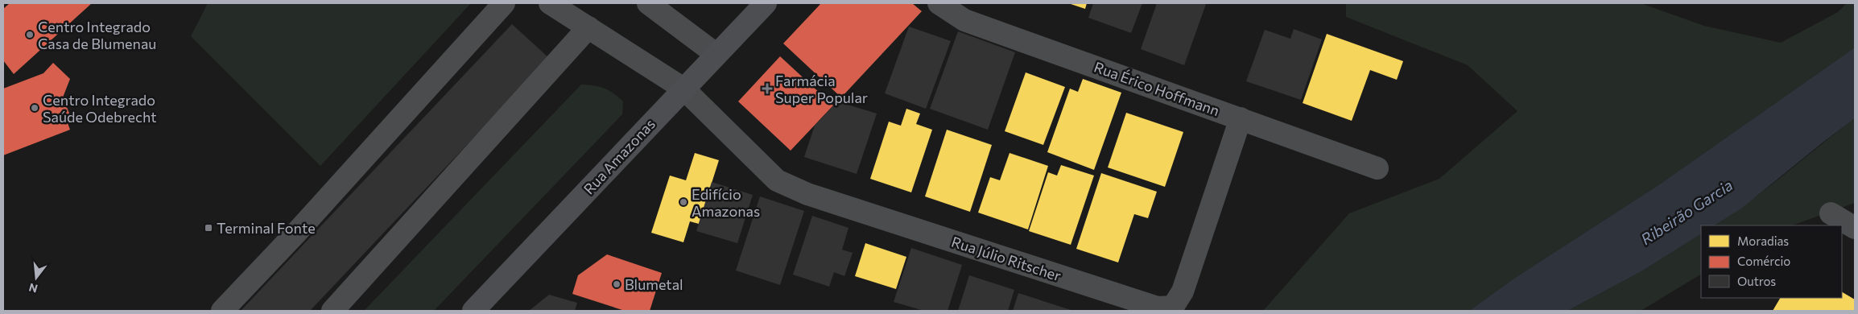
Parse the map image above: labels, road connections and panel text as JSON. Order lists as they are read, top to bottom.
{
  "streets": {
    "main road": ["Rua Amazonas"],
    "street": ["Rua Érico Hoffmann", "Rua Júlio Ritscher"]
  },
  "crossings": [
    ["Rua Érico Hoffmann", "Rua Júlio Ritscher"],
    ["Rua Amazonas", "Rua Júlio Ritscher"]
  ],
  "water": ["Ribeirão Garcia"],
  "places": {
    "other": [
      "Centro Integrado Casa de Blumenau",
      "Centro Integrado Saúde Odebrecht",
      "Edifício Amazonas",
      "Blumetal"
    ],
    "health": ["Farmácia Super Popular"],
    "transit": ["Terminal Fonte"]
  },
  "legend": ["Moradias", "Comércio", "Outros"],
  "north": "bottom"
}
